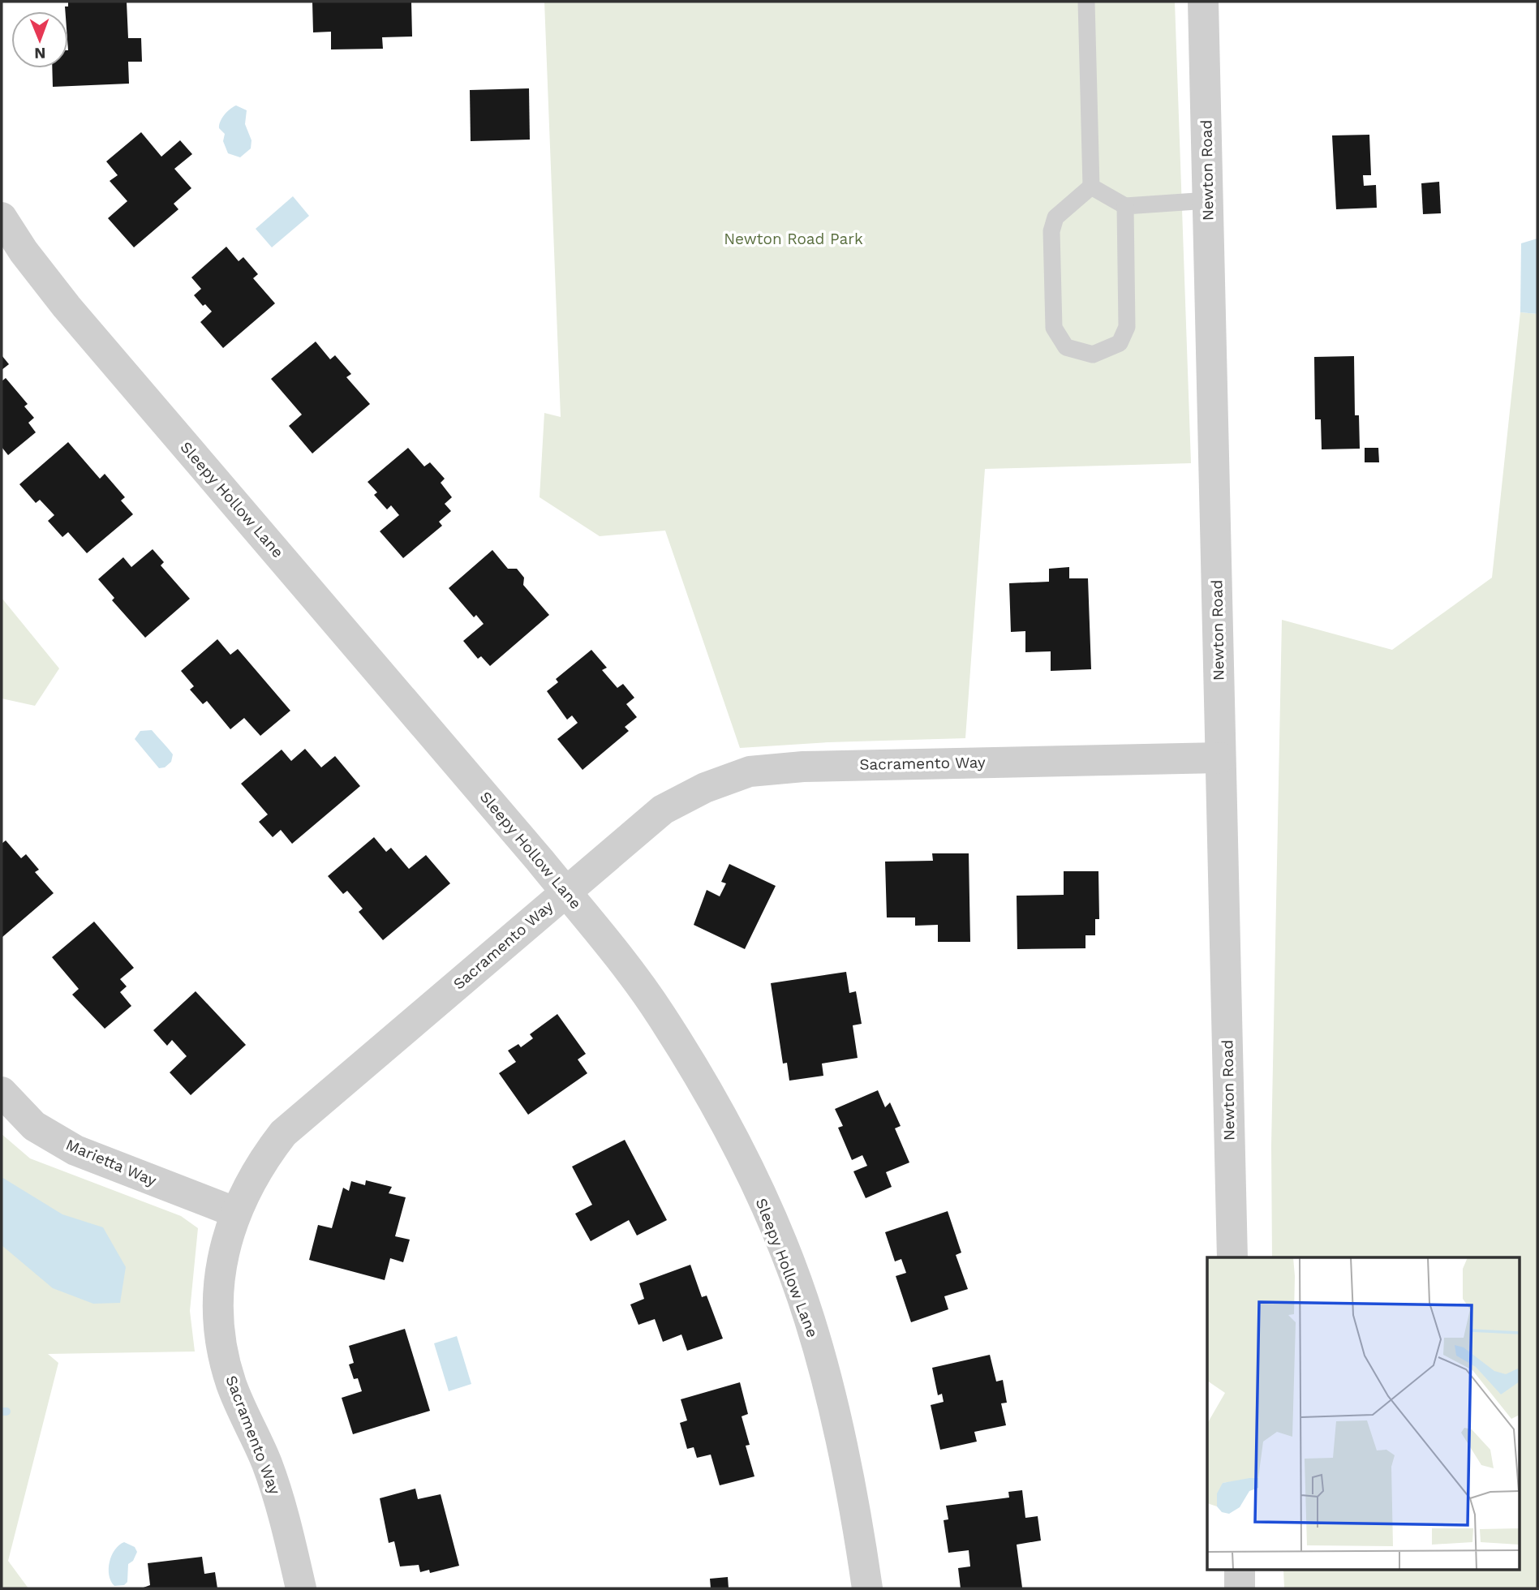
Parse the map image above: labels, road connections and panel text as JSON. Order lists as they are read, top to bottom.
{
  "streets": {
    "street": [
      "Newton Road",
      "Sleepy Hollow Lane",
      "Sacramento Way",
      "Marietta Way"
    ]
  },
  "crossings": [
    ["Newton Road", "Sacramento Way"],
    ["Sleepy Hollow Lane", "Sacramento Way"],
    ["Sacramento Way", "Marietta Way"]
  ],
  "parks": ["Newton Road Park"],
  "north": "bottom"
}
